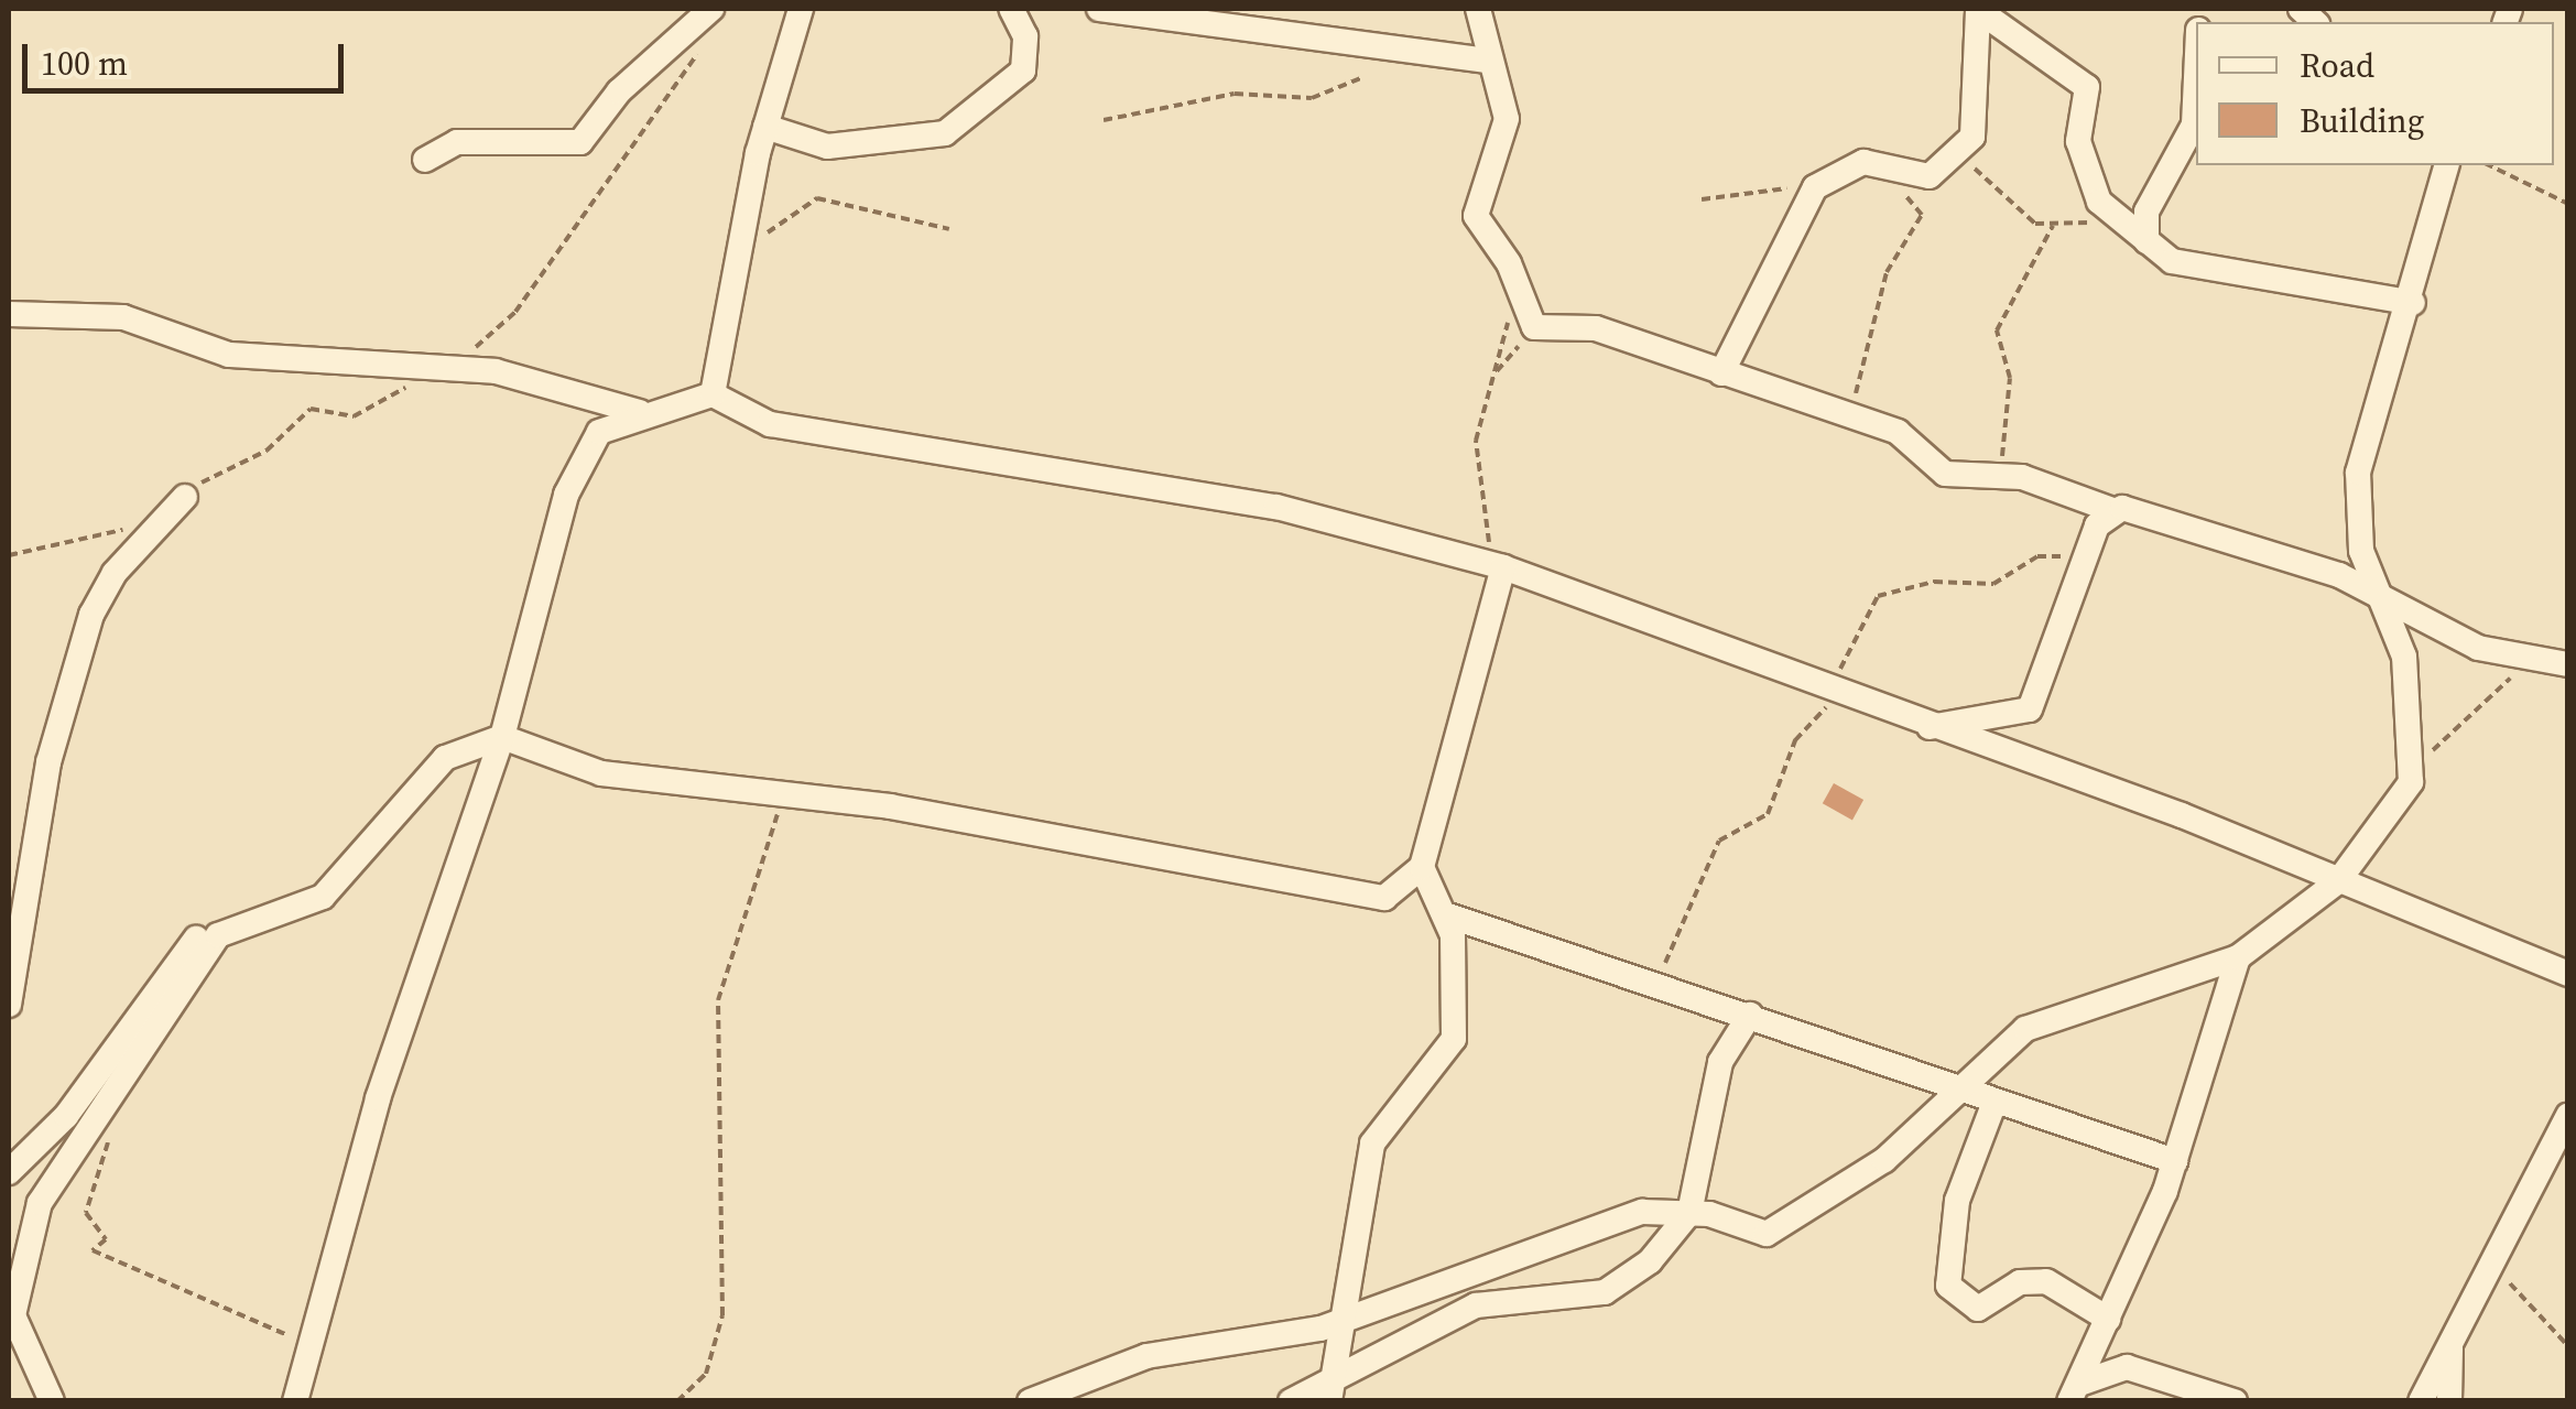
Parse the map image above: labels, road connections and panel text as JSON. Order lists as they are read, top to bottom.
{
  "legend": ["Road", "Building"],
  "scale_bar": "100 m"
}
